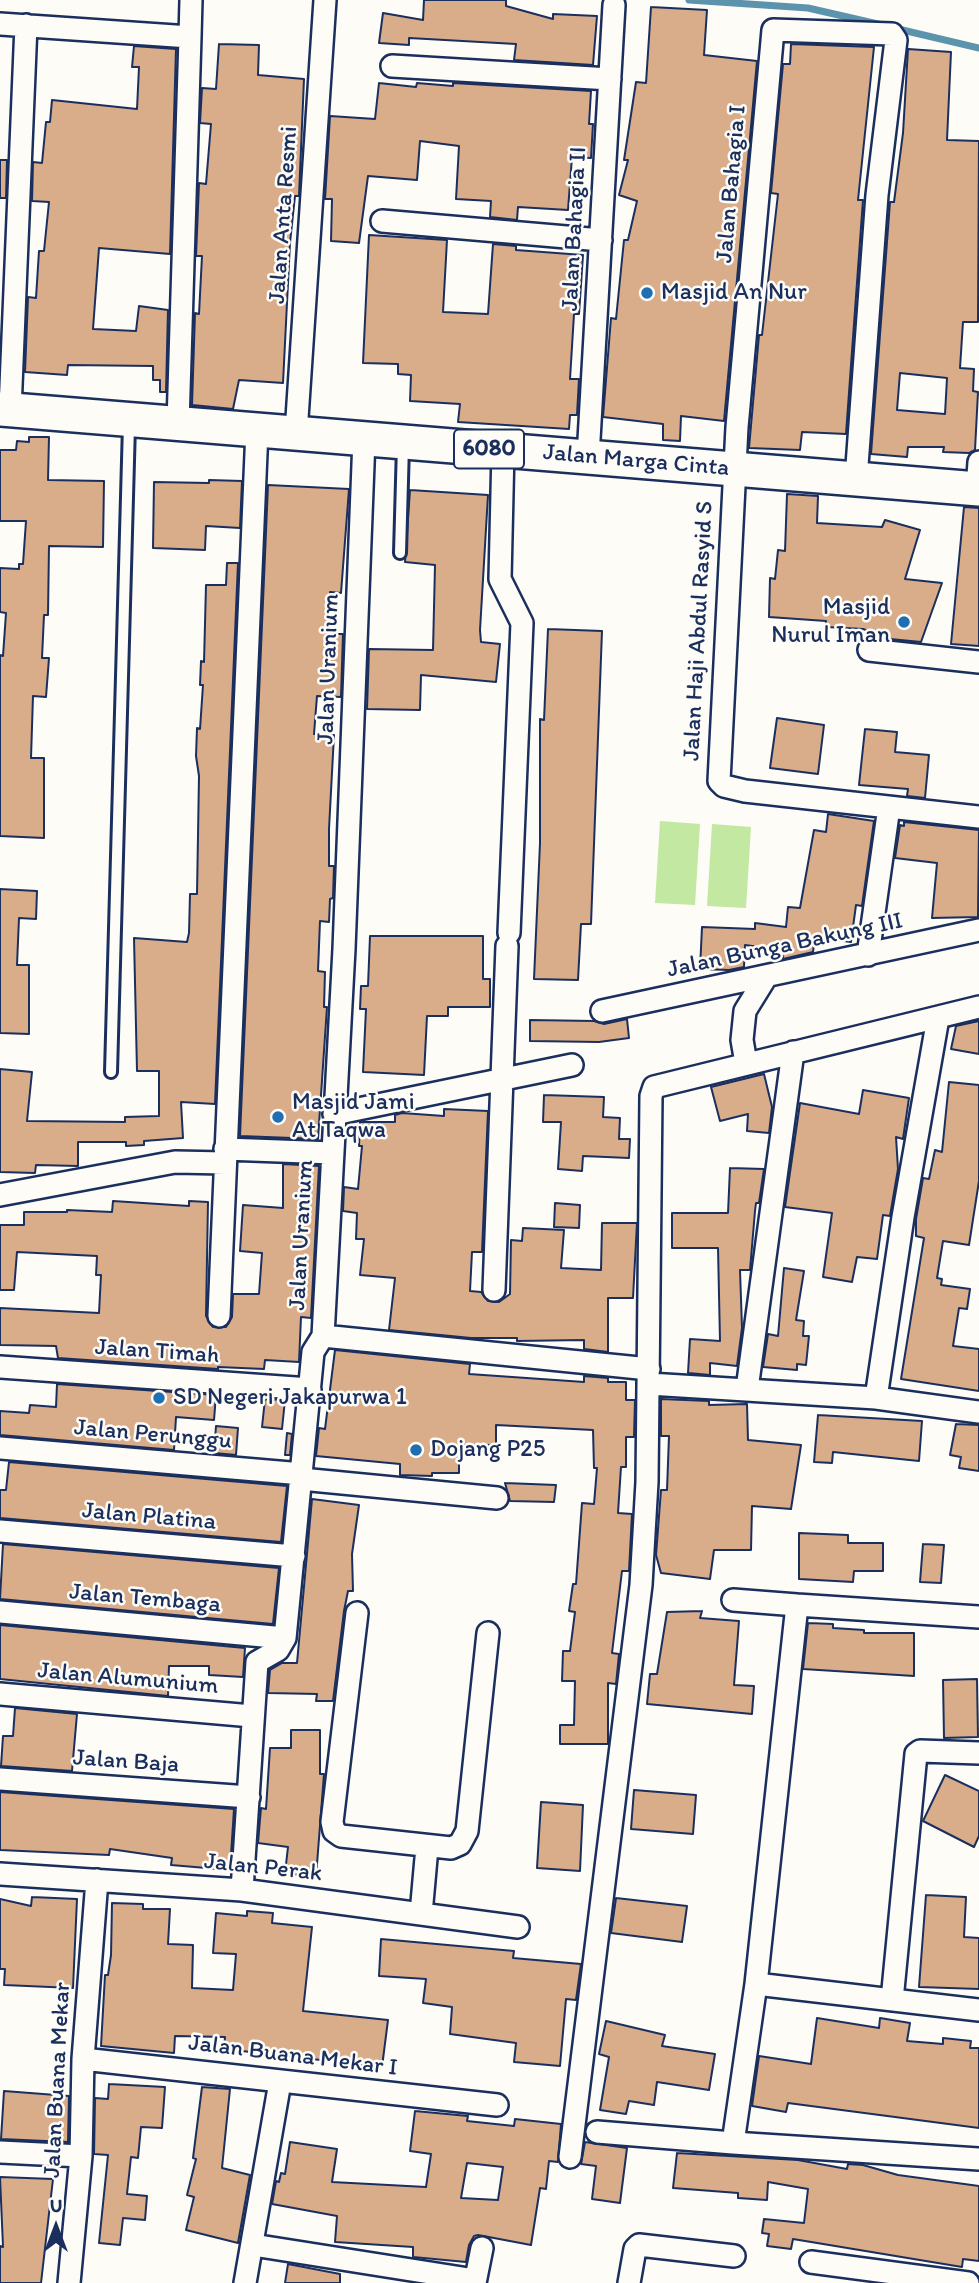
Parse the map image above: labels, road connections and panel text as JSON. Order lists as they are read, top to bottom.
{
  "streets": {
    "main road": ["6080", "Jalan Marga Cinta"],
    "street": [
      "Jalan Bahagia I",
      "Jalan Anta Resmi",
      "Jalan Bahagia II",
      "Jalan Haji Abdul Rasyid S",
      "Jalan Uranium",
      "Jalan Bunga Bakung III",
      "Jalan Timah",
      "Jalan Perunggu",
      "Jalan Platina",
      "Jalan Tembaga",
      "Jalan Alumunium",
      "Jalan Baja",
      "Jalan Perak",
      "Jalan Buana Mekar I",
      "Jalan Buana Mekar"
    ]
  },
  "crossings": [
    ["Jalan Bahagia I", "Jalan Marga Cinta"],
    ["Jalan Bahagia I", "Jalan Haji Abdul Rasyid S"],
    ["Jalan Anta Resmi", "Jalan Marga Cinta"],
    ["Jalan Bahagia II", "Jalan Marga Cinta"],
    ["Jalan Marga Cinta", "Jalan Haji Abdul Rasyid S"],
    ["Jalan Marga Cinta", "Jalan Uranium"],
    ["Jalan Uranium", "Jalan Timah"],
    ["Jalan Uranium", "Jalan Perunggu"],
    ["Jalan Uranium", "Jalan Platina"],
    ["Jalan Uranium", "Jalan Tembaga"],
    ["Jalan Perak", "Jalan Buana Mekar"],
    ["Jalan Buana Mekar I", "Jalan Buana Mekar"]
  ],
  "places": [
    "Masjid An Nur",
    "Masjid Nurul Iman",
    "Masjid Jami At Taqwa",
    "SD Negeri Jakapurwa 1",
    "Dojang P25"
  ],
  "north": "top"
}
